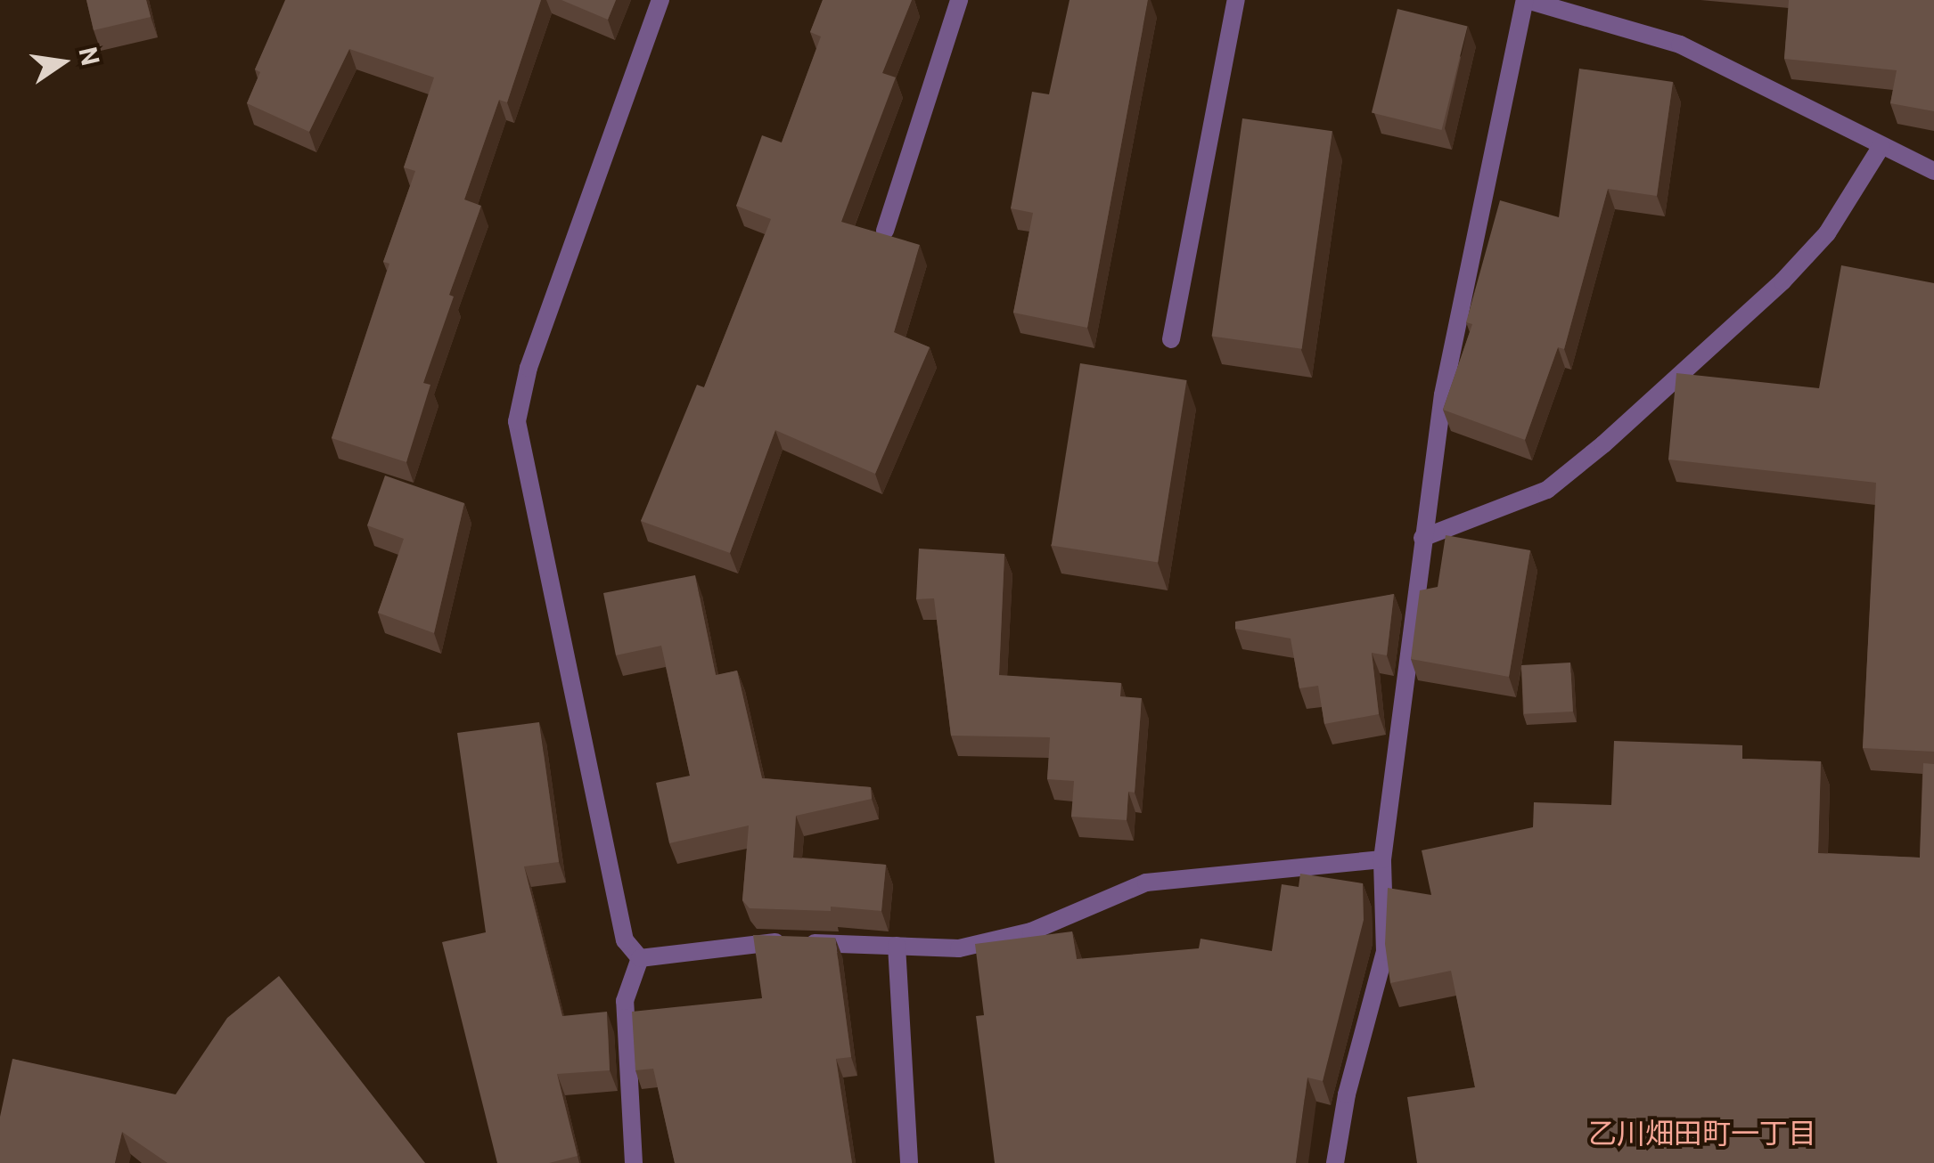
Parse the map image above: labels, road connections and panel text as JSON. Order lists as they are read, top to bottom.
{
  "districts": ["乙川畑田町一丁目"],
  "north": "right"
}
